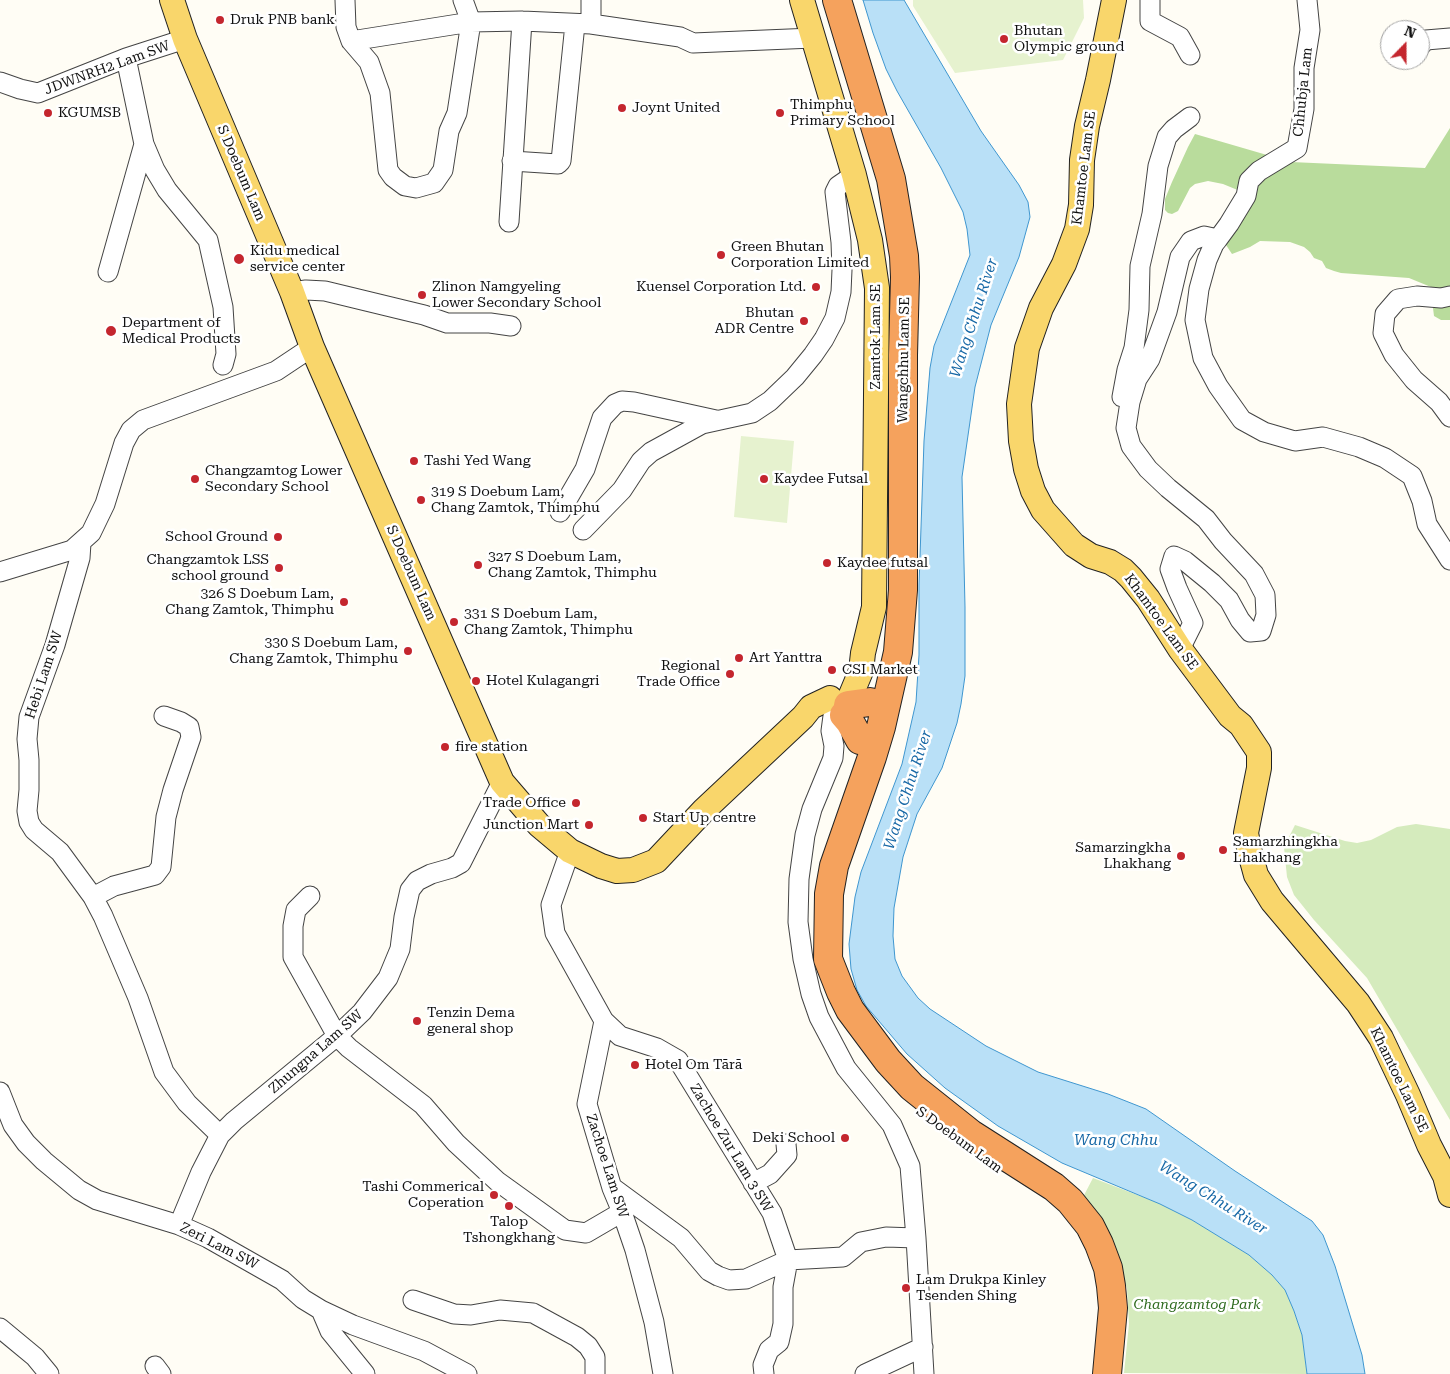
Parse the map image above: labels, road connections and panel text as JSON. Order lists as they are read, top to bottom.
{
  "streets": {
    "highway": ["S Doebum Lam", "Wangchhu Lam SE"],
    "main road": ["Khamtoe Lam SE", "Zamtok Lam SE"],
    "street": [
      "JDWNRH2 Lam SW",
      "Chhubja Lam",
      "Hebi Lam SW",
      "Zhungna Lam SW",
      "Zachoe Zur Lam 3 SW",
      "Zachoe Lam SW",
      "Zeri Lam SW"
    ]
  },
  "crossings": [
    ["JDWNRH2 Lam SW", "S Doebum Lam"],
    ["S Doebum Lam", "Zamtok Lam SE"],
    ["S Doebum Lam", "Wangchhu Lam SE"],
    ["S Doebum Lam", "Hebi Lam SW"],
    ["S Doebum Lam", "Zhungna Lam SW"],
    ["Zamtok Lam SE", "Wangchhu Lam SE"],
    ["Hebi Lam SW", "Zhungna Lam SW"],
    ["Zhungna Lam SW", "Zeri Lam SW"],
    ["Zachoe Zur Lam 3 SW", "Zachoe Lam SW"]
  ],
  "water": ["Wang Chhu River", "Wang Chhu"],
  "parks": ["Changzamtog Park"],
  "places": [
    "Druk PNB bank",
    "Bhutan Olympic ground",
    "Joynt United",
    "KGUMSB",
    "Thimphu Primary School",
    "Green Bhutan Corporation Limited",
    "Kidu medical service center",
    "Kuensel Corporation Ltd.",
    "Zlinon Namgyeling Lower Secondary School",
    "Bhutan ADR Centre",
    "Department of Medical Products",
    "Tashi Yed Wang",
    "Changzamtog Lower Secondary School",
    "Kaydee Futsal",
    "319 S Doebum Lam, Chang Zamtok, Thimphu",
    "School Ground",
    "Kaydee futsal",
    "327 S Doebum Lam, Chang Zamtok, Thimphu",
    "Changzamtok LSS school ground",
    "326 S Doebum Lam, Chang Zamtok, Thimphu",
    "331 S Doebum Lam, Chang Zamtok, Thimphu",
    "330 S Doebum Lam, Chang Zamtok, Thimphu",
    "Art Yanttra",
    "CSI Market",
    "Regional Trade Office",
    "Hotel Kulagangri",
    "fire station",
    "Trade Office",
    "Start Up centre",
    "Junction Mart",
    "Samarzhingkha Lhakhang",
    "Samarzingkha Lhakhang",
    "Tenzin Dema general shop",
    "Hotel Om Tārā",
    "Deki School",
    "Tashi Commerical Coperation",
    "Talop Tshongkhang",
    "Lam Drukpa Kinley Tsenden Shing"
  ],
  "north": "top"
}
